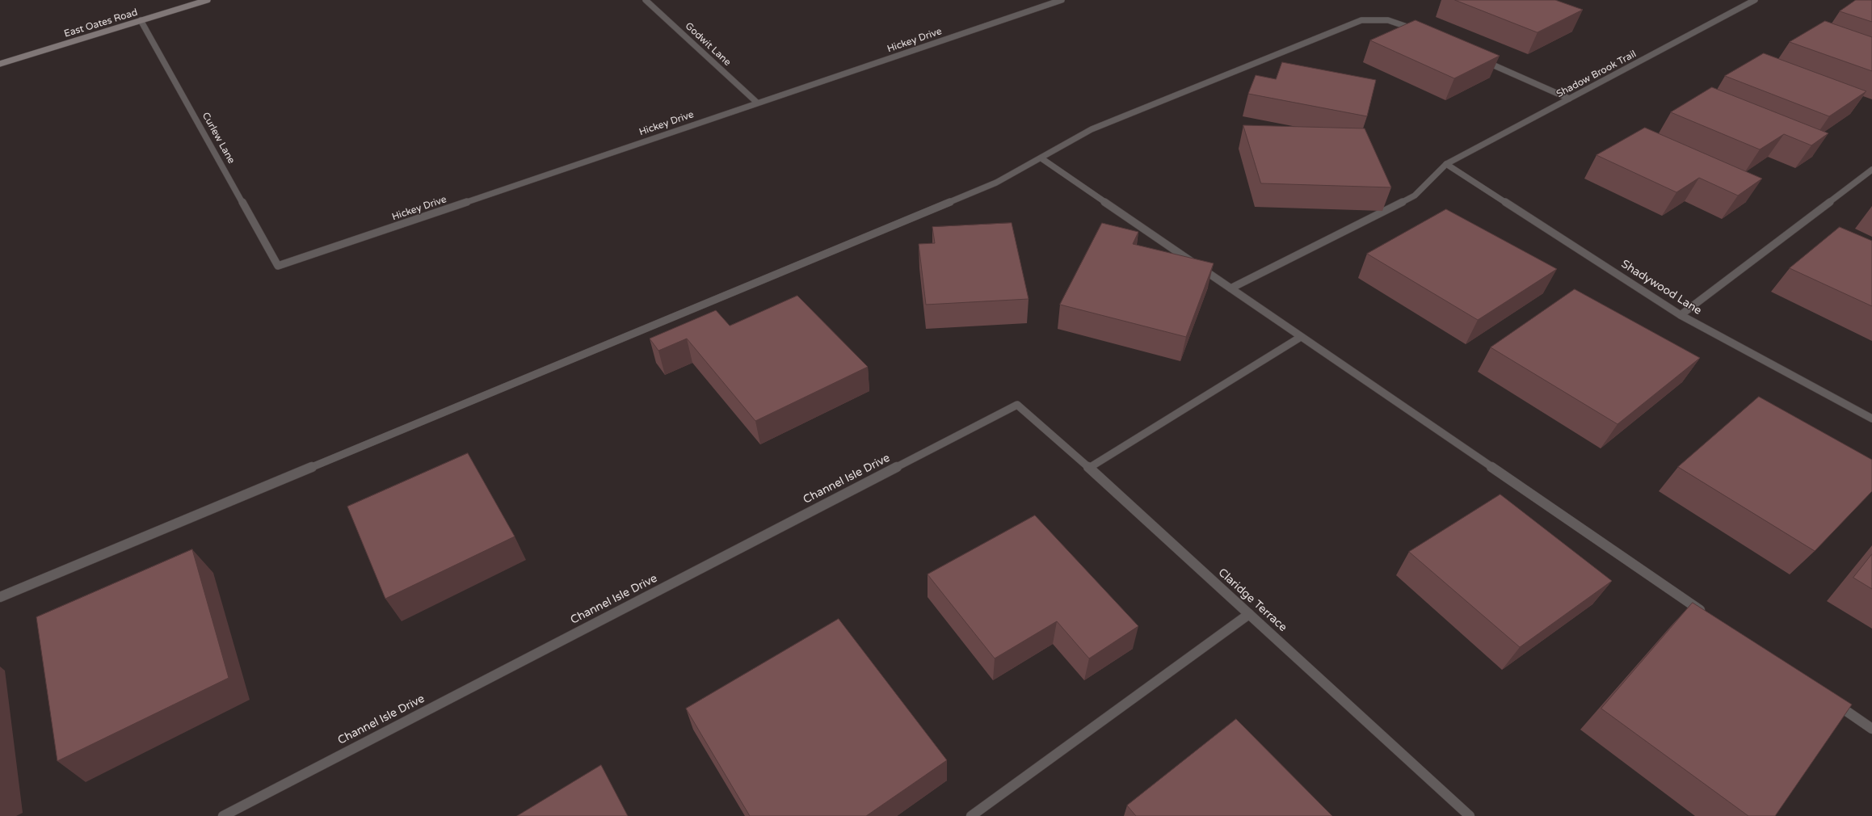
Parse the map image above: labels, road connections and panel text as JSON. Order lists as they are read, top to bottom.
{
  "streets": {
    "street": [
      "East Oates Road",
      "Hickey Drive",
      "Godwit Lane",
      "Shadow Brook Trail",
      "Curlew Lane",
      "Shadywood Lane",
      "Channel Isle Drive",
      "Claridge Terrace"
    ]
  },
  "crossings": [
    ["East Oates Road", "Curlew Lane"],
    ["Hickey Drive", "Godwit Lane"],
    ["Hickey Drive", "Curlew Lane"],
    ["Shadow Brook Trail", "Shadywood Lane"],
    ["Channel Isle Drive", "Claridge Terrace"]
  ]
}
